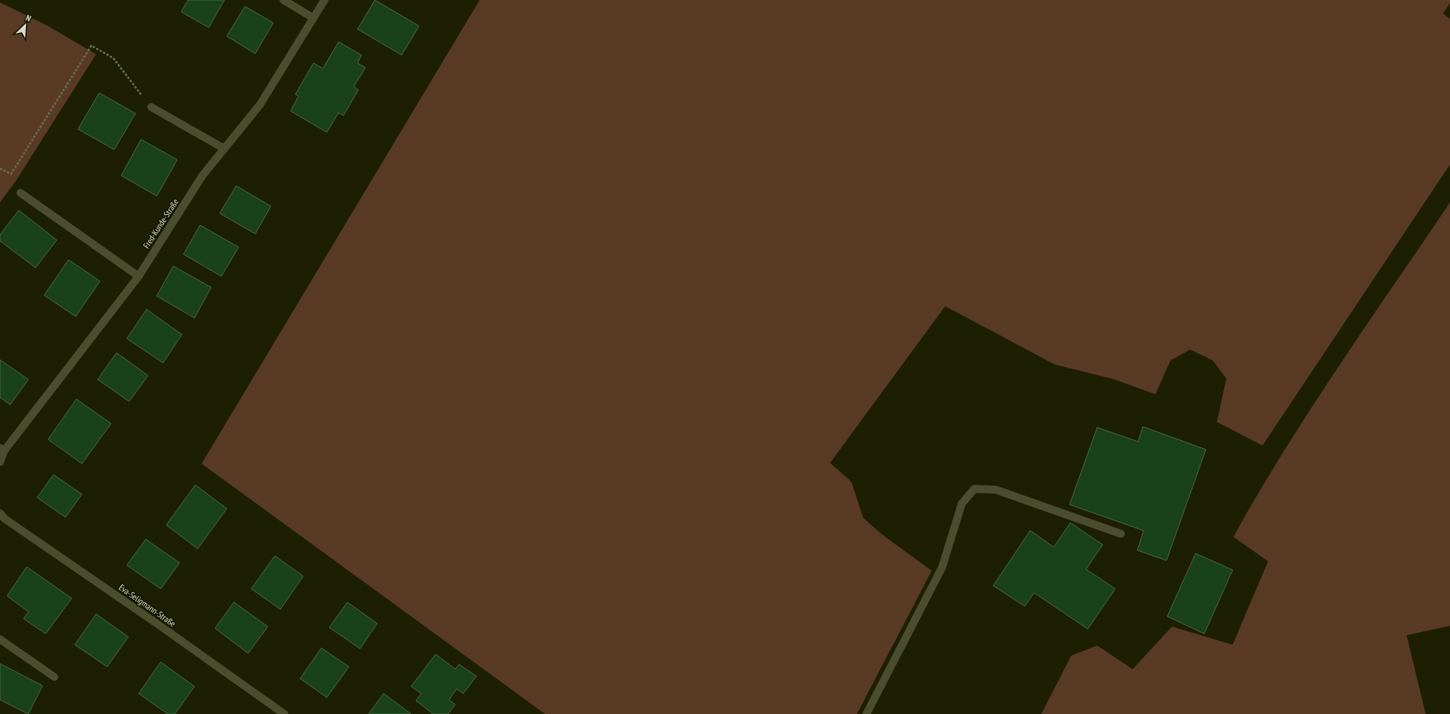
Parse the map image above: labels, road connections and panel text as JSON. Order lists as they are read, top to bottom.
{
  "streets": {
    "street": ["Fred-Kunde-Straße", "Eva-Seligmann-Straße"]
  },
  "north": "top right"
}
